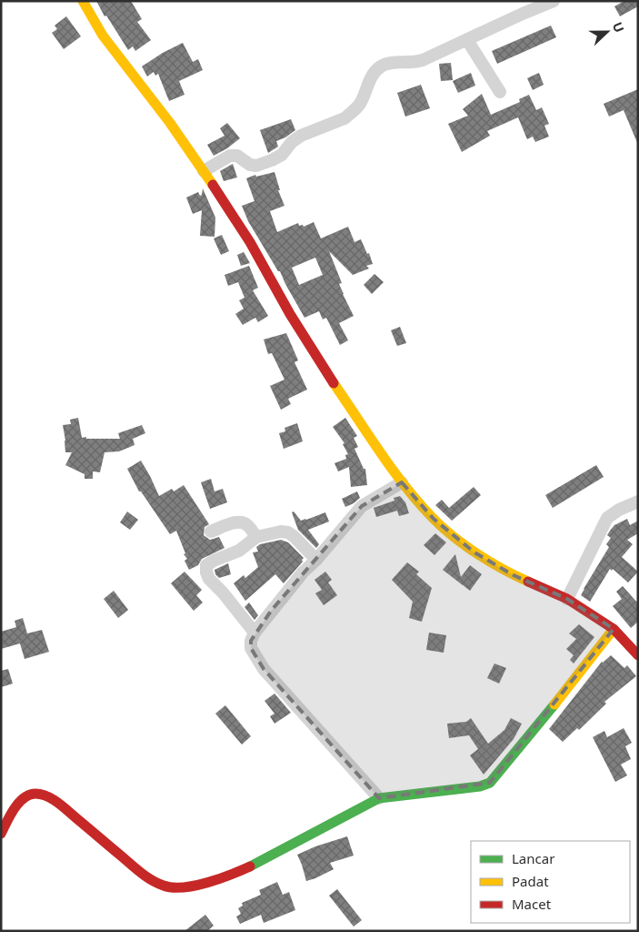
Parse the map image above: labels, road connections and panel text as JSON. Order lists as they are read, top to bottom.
{
  "legend": ["Lancar", "Padat", "Macet"],
  "north": "right"
}
